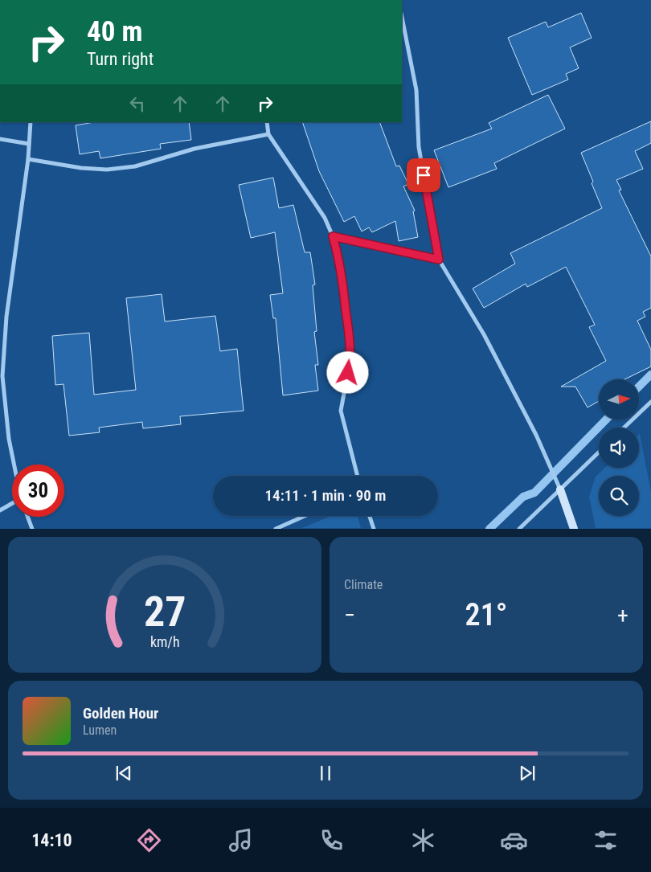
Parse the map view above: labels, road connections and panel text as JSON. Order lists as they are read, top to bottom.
{
  "north": "right",
  "page": {
    "turn": ["40 m", "Turn right"],
    "limit": "30",
    "trip": "14:11 · 1 min · 90 m",
    "tile": "Climate",
    "heat": ["−", "21°", "+"],
    "song": ["Golden Hour", "Lumen"],
    "tabs": "14:10",
    "gauge": ["27", "km/h"]
  }
}
